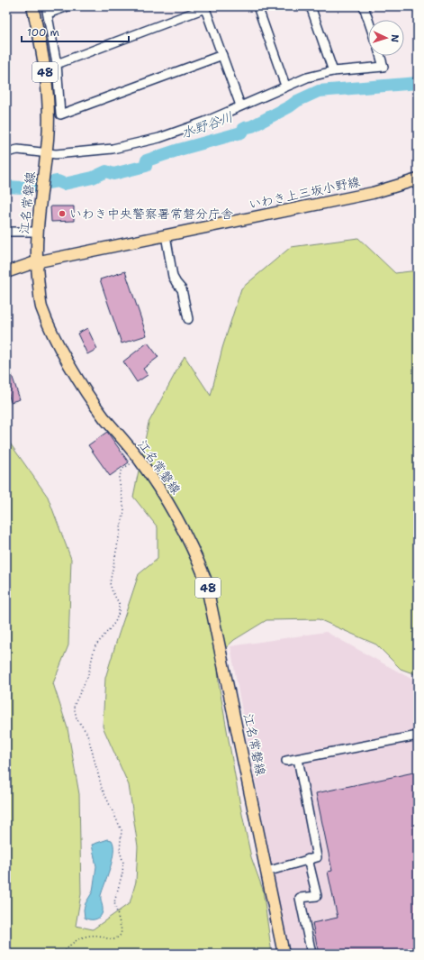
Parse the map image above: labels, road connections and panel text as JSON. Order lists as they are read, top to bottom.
{
  "streets": {
    "main road": ["48", "いわき上三坂小野線", "江名常磐線"]
  },
  "crossings": [
    ["いわき上三坂小野線", "江名常磐線"]
  ],
  "water": ["水野谷川"],
  "places": ["いわき中央警察署常磐分庁舎"],
  "scale_bar": "100 m",
  "north": "right"
}
